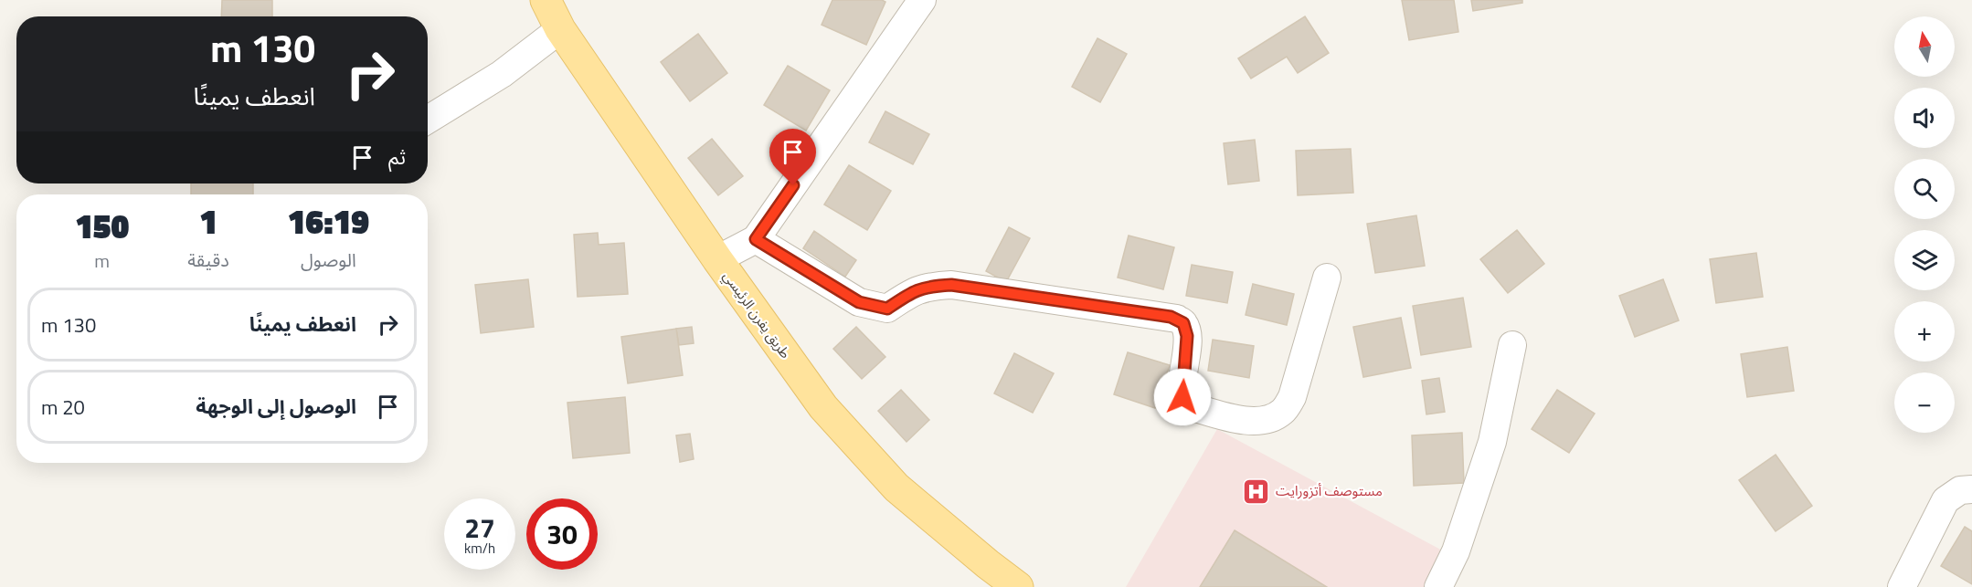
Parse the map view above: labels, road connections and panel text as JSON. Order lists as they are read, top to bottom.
{
  "streets": {
    "main road": ["طريق يفرن الرئيسي"]
  },
  "places": {
    "hospital": ["مستوصف أتزورايت"]
  },
  "north": "top",
  "page": {
    "map_buttons": ["+", "−"],
    "turn": ["130 m", "انعطف يمينًا"],
    "then": "ثم",
    "eta": [
      "16:19",
      "الوصول",
      "1",
      "دقيقة",
      "150",
      "m"
    ],
    "list": [
      {
        "name": "انعطف يمينًا",
        "value": "130 m"
      },
      {
        "name": "الوصول إلى الوجهة",
        "value": "20 m"
      }
    ],
    "speed": "27 km/h",
    "limit": "30"
  }
}
